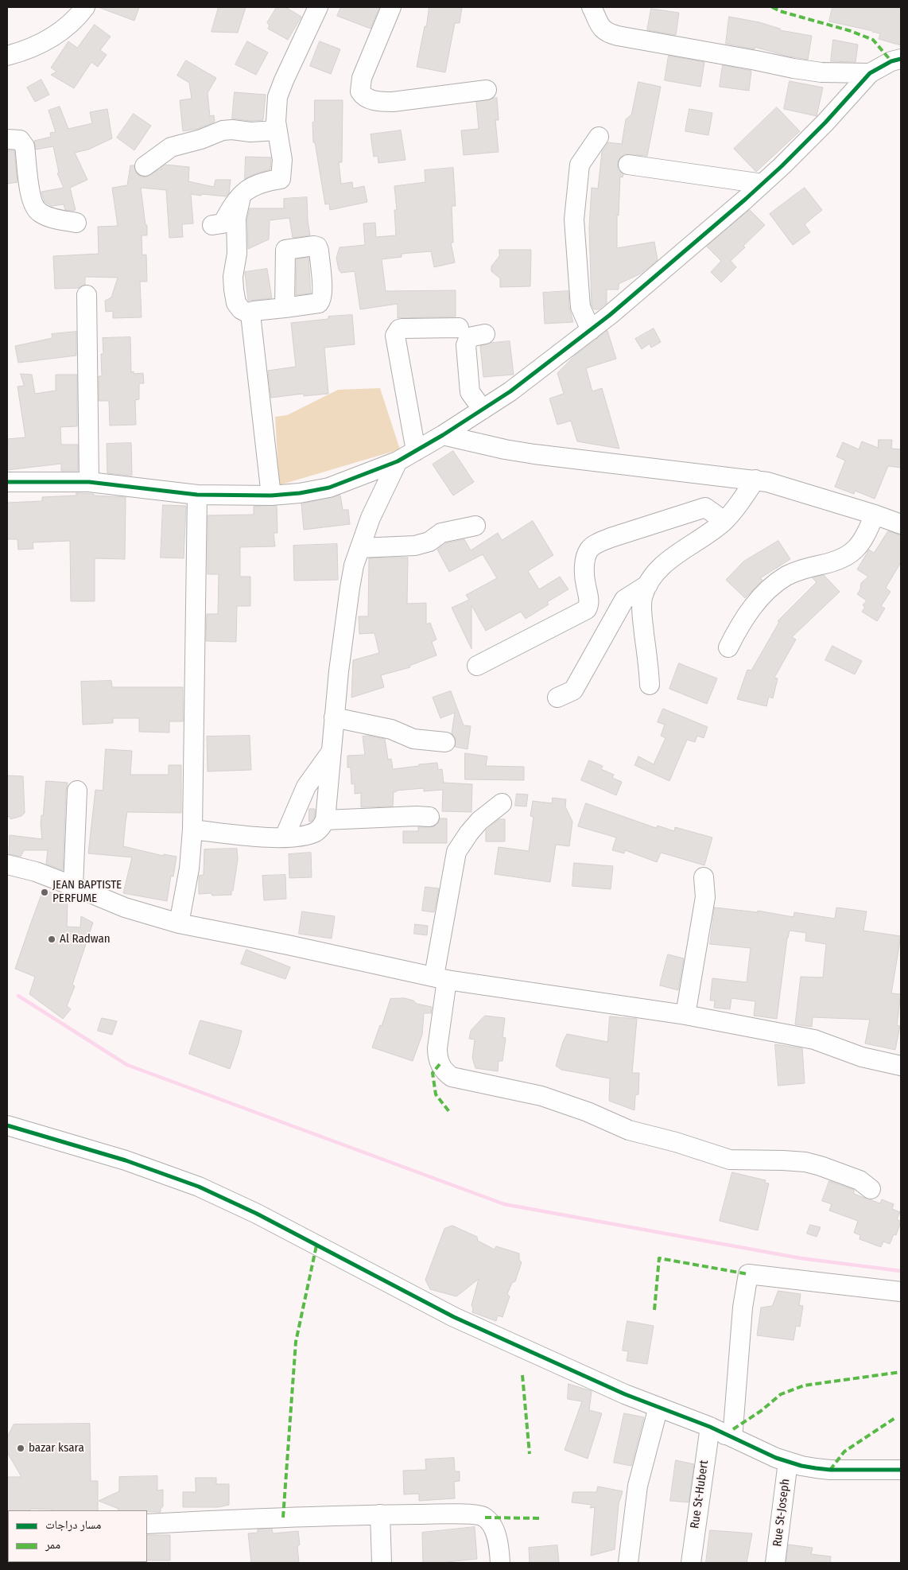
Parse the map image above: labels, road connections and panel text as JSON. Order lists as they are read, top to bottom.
{
  "streets": {
    "street": ["Rue St-Hubert", "Rue St-Joseph"]
  },
  "places": ["JEAN BAPTISTE PERFUME", "Al Radwan", "bazar ksara"],
  "legend": ["مسار دراجات", "ممر"]
}
